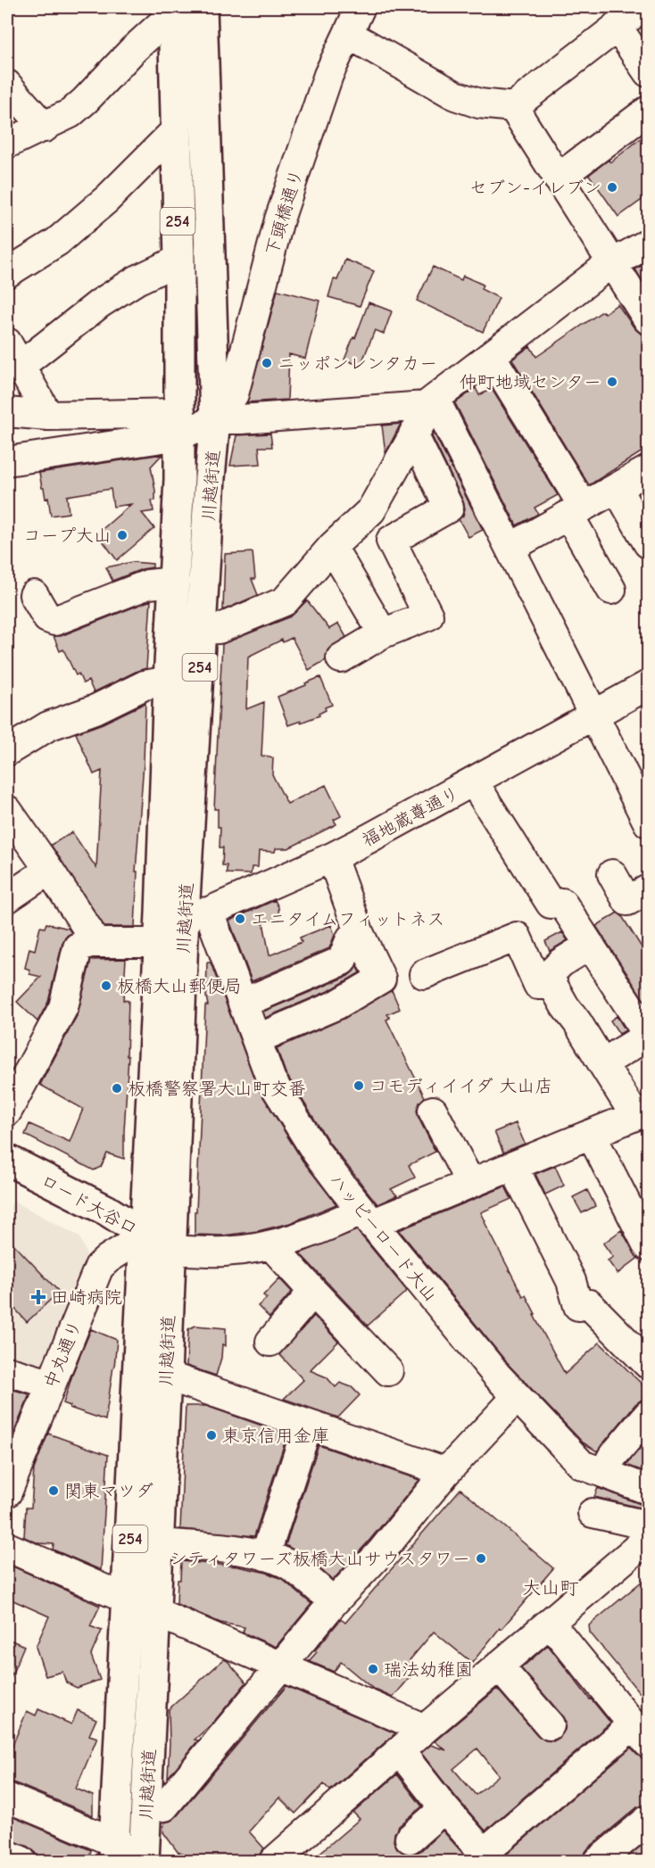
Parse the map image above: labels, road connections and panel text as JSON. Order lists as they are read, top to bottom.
{
  "streets": {
    "main road": ["254", "川越街道", "ロード大谷口"],
    "street": [
      "下頭橋通り",
      "福地蔵尊通り",
      "ハッピーロード大山",
      "中丸通り"
    ]
  },
  "crossings": [
    ["下頭橋通り", "川越街道"],
    ["川越街道", "福地蔵尊通り"],
    ["川越街道", "ロード大谷口"],
    ["川越街道", "ハッピーロード大山"],
    ["川越街道", "中丸通り"],
    ["福地蔵尊通り", "ハッピーロード大山"],
    ["ロード大谷口", "中丸通り"]
  ],
  "districts": ["大山町"],
  "places": {
    "other": [
      "セブン-イレブン",
      "ニッポンレンタカー",
      "仲町地域センター",
      "コープ大山",
      "エニタイムフィットネス",
      "板橋大山郵便局",
      "コモディイイダ 大山店",
      "板橋警察署大山町交番",
      "東京信用金庫",
      "関東マツダ",
      "シティタワーズ板橋大山サウスタワー",
      "瑞法幼稚園"
    ],
    "health": ["田崎病院"]
  }
}
